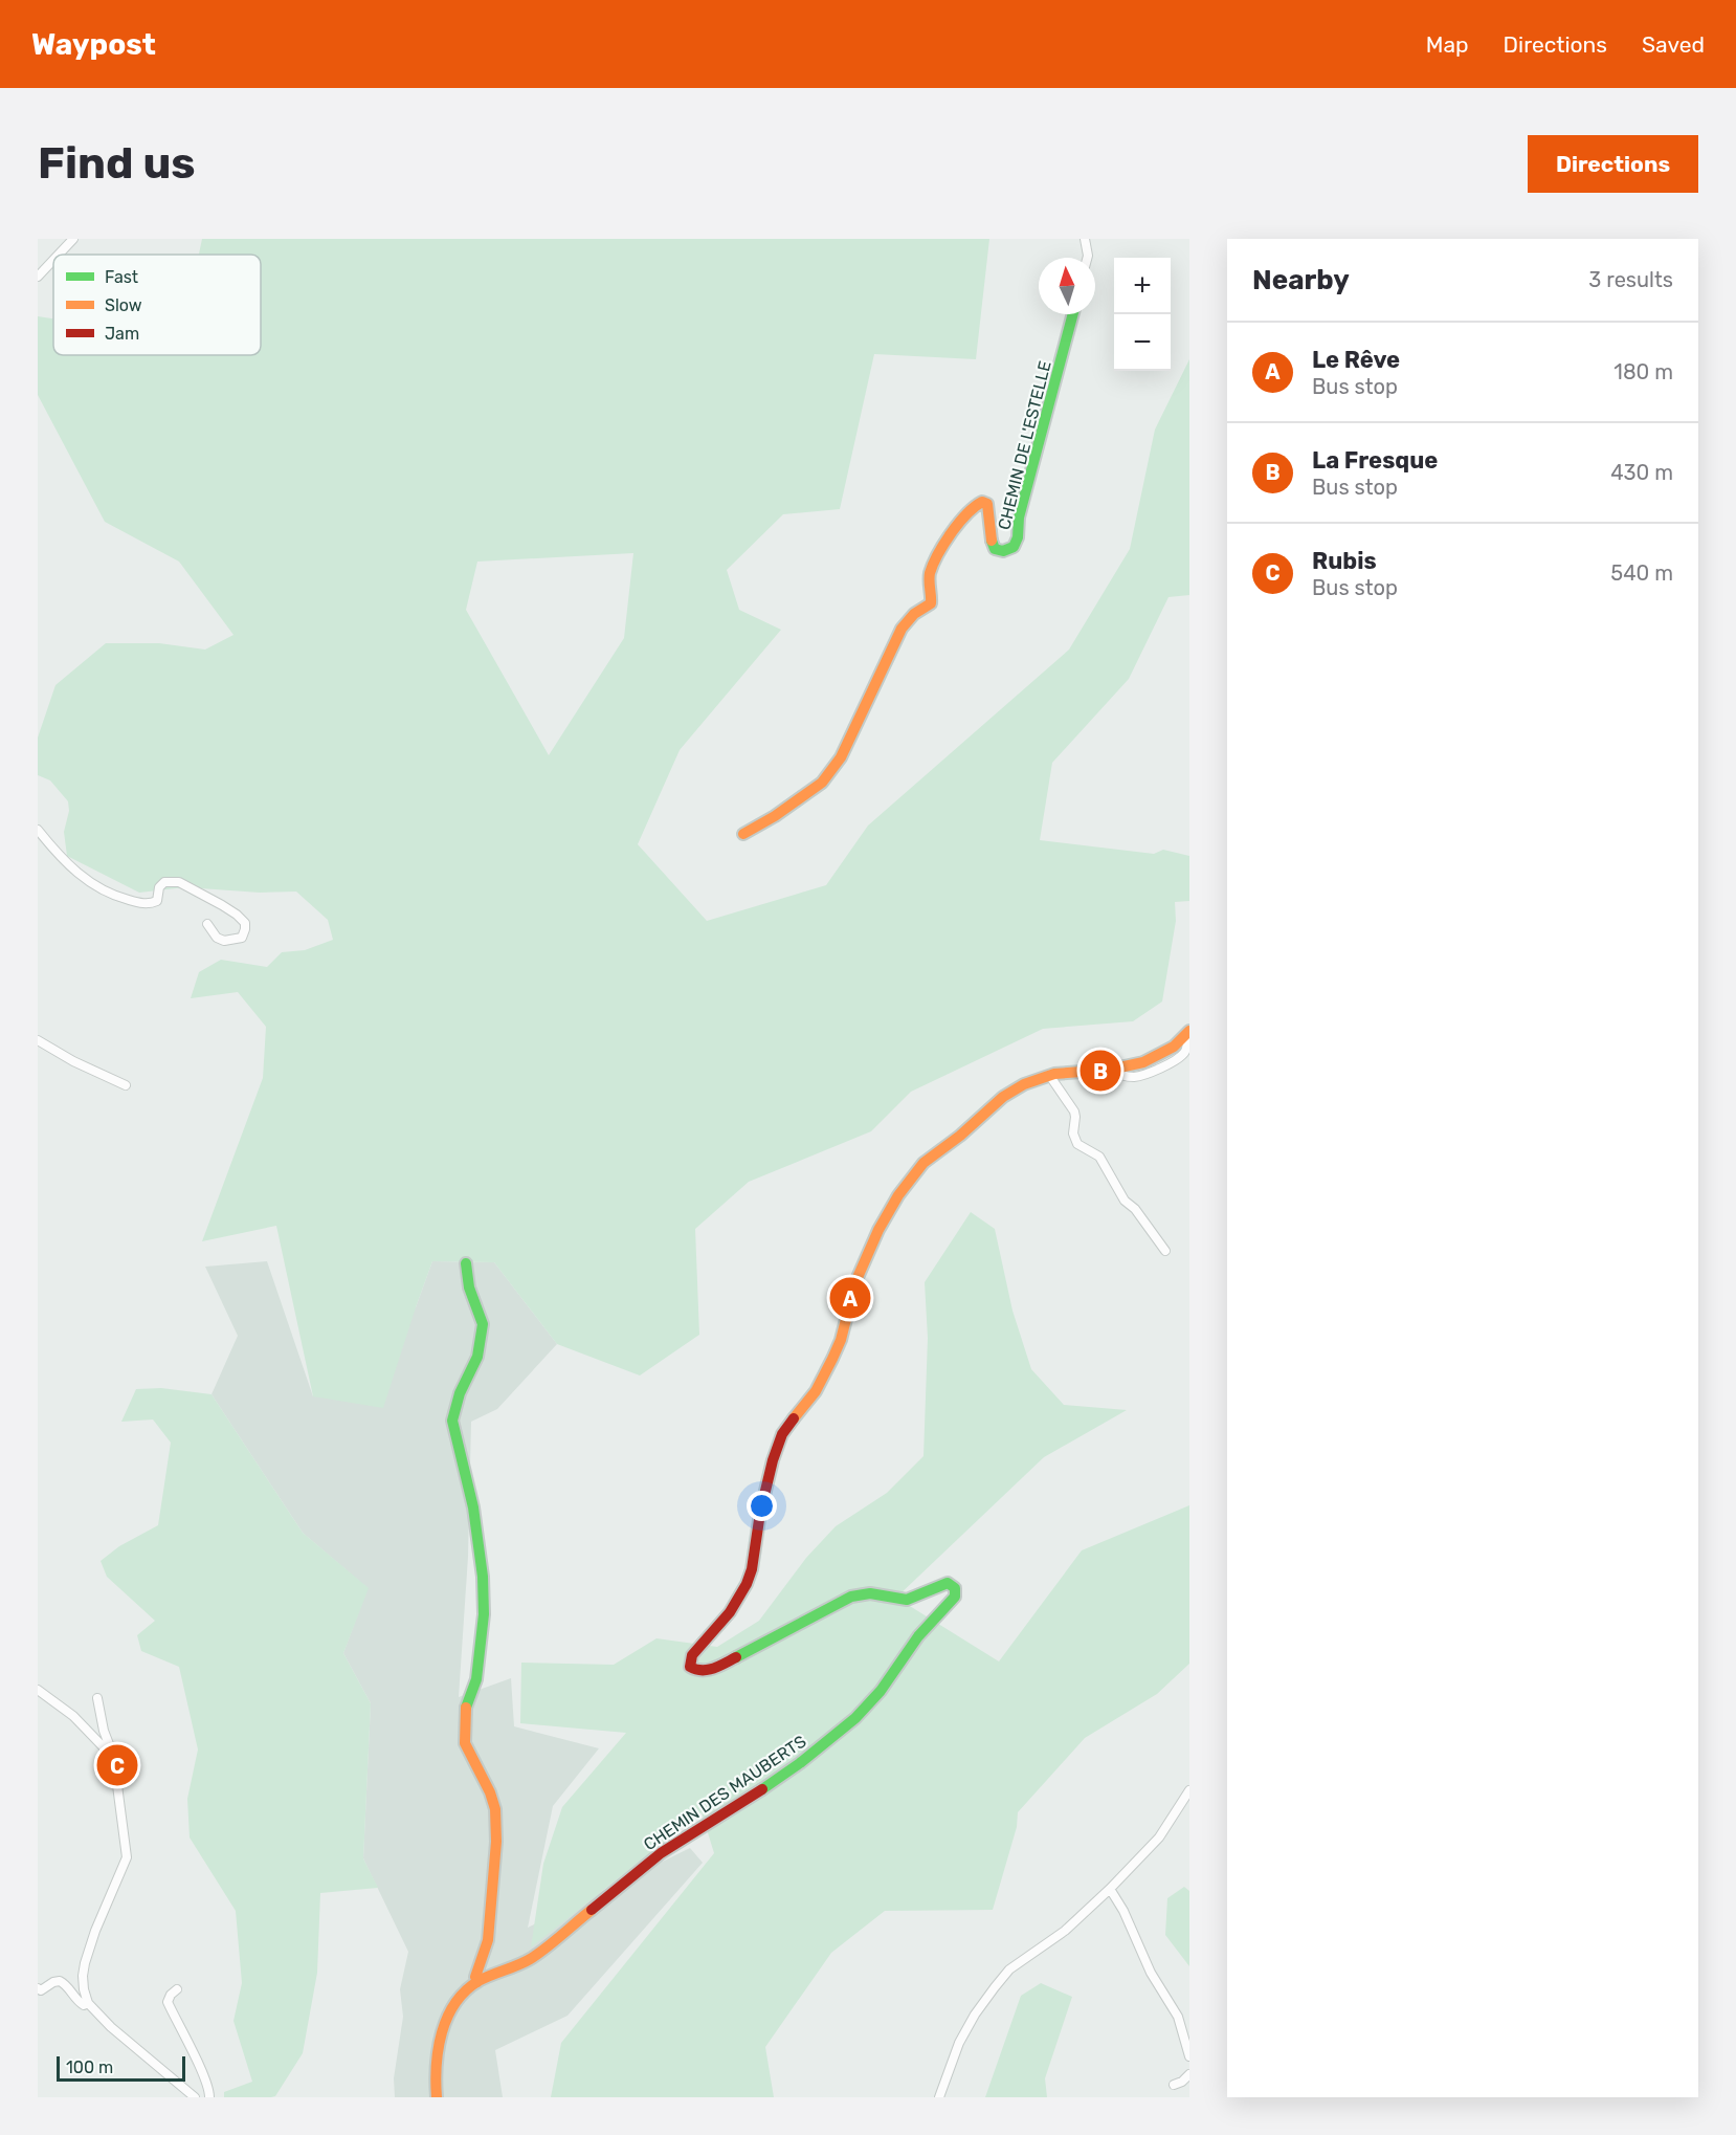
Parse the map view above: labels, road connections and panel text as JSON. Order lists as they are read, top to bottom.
{
  "streets": {
    "street": ["CHEMIN DE L'ESTELLE", "CHEMIN DES MAUBERTS"]
  },
  "legend": ["Fast", "Slow", "Jam"],
  "scale_bar": "100 m",
  "north": "top",
  "page": {
    "header": "Waypost",
    "nav": ["Map", "Directions", "Saved"],
    "buttons": "Directions",
    "title": "Find us",
    "heading": ["Nearby", "3 results"],
    "map_buttons": ["+", "−"],
    "list": [
      {
        "mark": "A",
        "name": "Le Rêve",
        "note": "Bus stop",
        "value": "180 m"
      },
      {
        "mark": "B",
        "name": "La Fresque",
        "note": "Bus stop",
        "value": "430 m"
      },
      {
        "mark": "C",
        "name": "Rubis",
        "note": "Bus stop",
        "value": "540 m"
      }
    ],
    "pins": ["B", "A", "C"],
    "scale": "100 m"
  }
}
